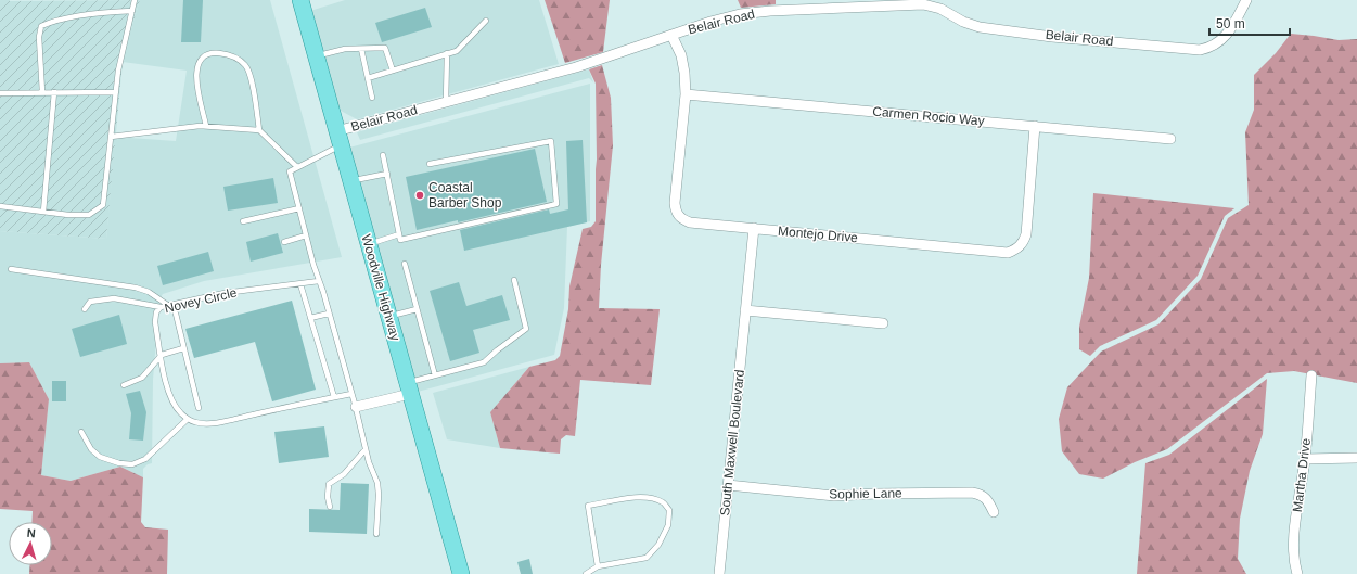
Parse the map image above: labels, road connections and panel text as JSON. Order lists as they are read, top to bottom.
{
  "streets": {
    "main road": ["Woodville Highway"],
    "street": [
      "Belair Road",
      "Carmen Rocio Way",
      "Montejo Drive",
      "South Maxwell Boulevard",
      "Martha Drive",
      "Sophie Lane"
    ],
    "lane": ["Novey Circle"]
  },
  "crossings": [
    ["Belair Road", "Montejo Drive"],
    ["Belair Road", "Woodville Highway"],
    ["Carmen Rocio Way", "Montejo Drive"],
    ["Montejo Drive", "South Maxwell Boulevard"],
    ["South Maxwell Boulevard", "Sophie Lane"]
  ],
  "places": ["Coastal Barber Shop"],
  "scale_bar": "50 m",
  "north": "top"
}
